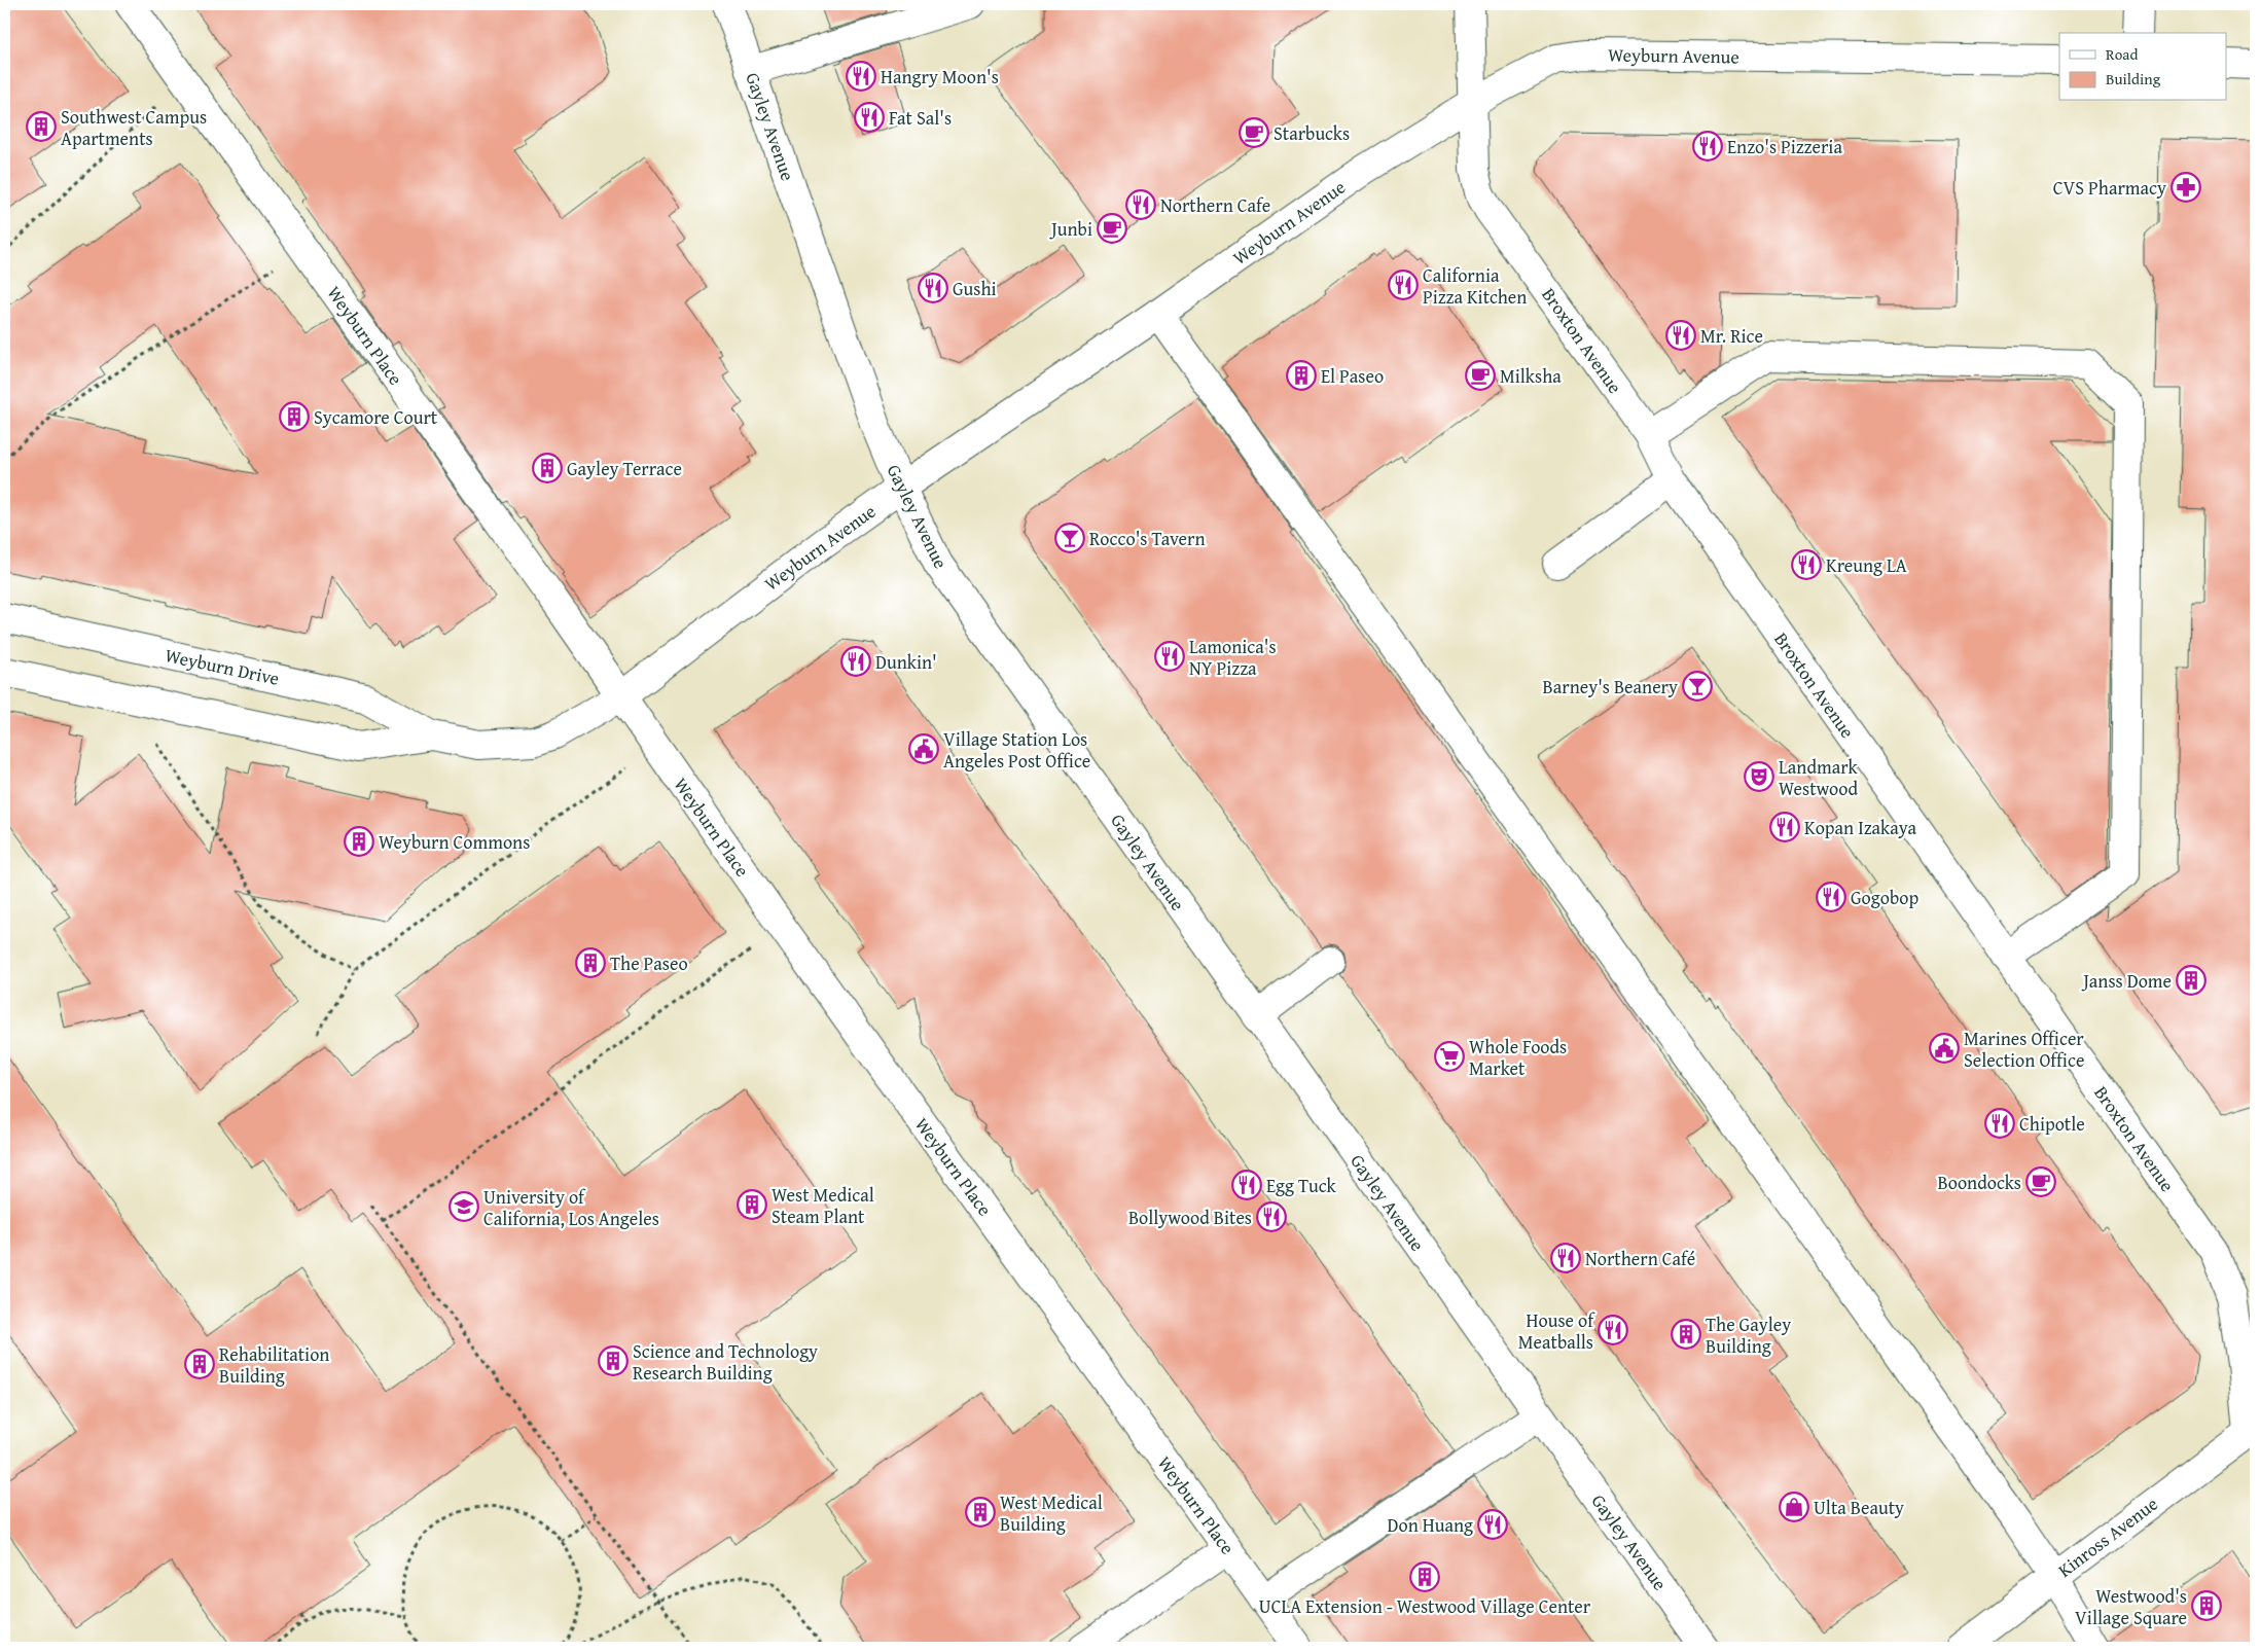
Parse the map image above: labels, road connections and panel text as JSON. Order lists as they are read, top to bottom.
{
  "streets": {
    "street": [
      "Weyburn Avenue",
      "Gayley Avenue",
      "Weyburn Place",
      "Broxton Avenue",
      "Weyburn Drive",
      "Kinross Avenue"
    ]
  },
  "crossings": [
    ["Weyburn Avenue", "Gayley Avenue"],
    ["Weyburn Avenue", "Weyburn Place"],
    ["Weyburn Avenue", "Broxton Avenue"],
    ["Weyburn Avenue", "Weyburn Drive"],
    ["Weyburn Place", "Weyburn Drive"],
    ["Broxton Avenue", "Kinross Avenue"]
  ],
  "places": {
    "restaurant": [
      "Hangry Moon's",
      "Fat Sal's",
      "Enzo's Pizzeria",
      "Northern Cafe",
      "California Pizza Kitchen",
      "Gushi",
      "Mr. Rice",
      "Kreung LA",
      "Lamonica's NY Pizza",
      "Dunkin'",
      "Kopan Izakaya",
      "Gogobop",
      "Chipotle",
      "Egg Tuck",
      "Bollywood Bites",
      "Northern Café",
      "House of Meatballs",
      "Don Huang"
    ],
    "building": [
      "Southwest Campus Apartments",
      "El Paseo",
      "Sycamore Court",
      "Gayley Terrace",
      "Weyburn Commons",
      "The Paseo",
      "Janss Dome",
      "West Medical Steam Plant",
      "The Gayley Building",
      "Science and Technology Research Building",
      "Rehabilitation Building",
      "West Medical Building",
      "UCLA Extension - Westwood Village Center",
      "Westwood's Village Square"
    ],
    "cafe": [
      "Starbucks",
      "Junbi",
      "Milksha",
      "Boondocks"
    ],
    "pharmacy": ["CVS Pharmacy"],
    "bar": ["Rocco's Tavern", "Barney's Beanery"],
    "public building": ["Village Station Los Angeles Post Office", "Marines Officer Selection Office"],
    "theatre": ["Landmark Westwood"],
    "supermarket": ["Whole Foods Market"],
    "school or university": ["University of California, Los Angeles"],
    "shop": ["Ulta Beauty"]
  },
  "legend": ["Road", "Building"]
}
